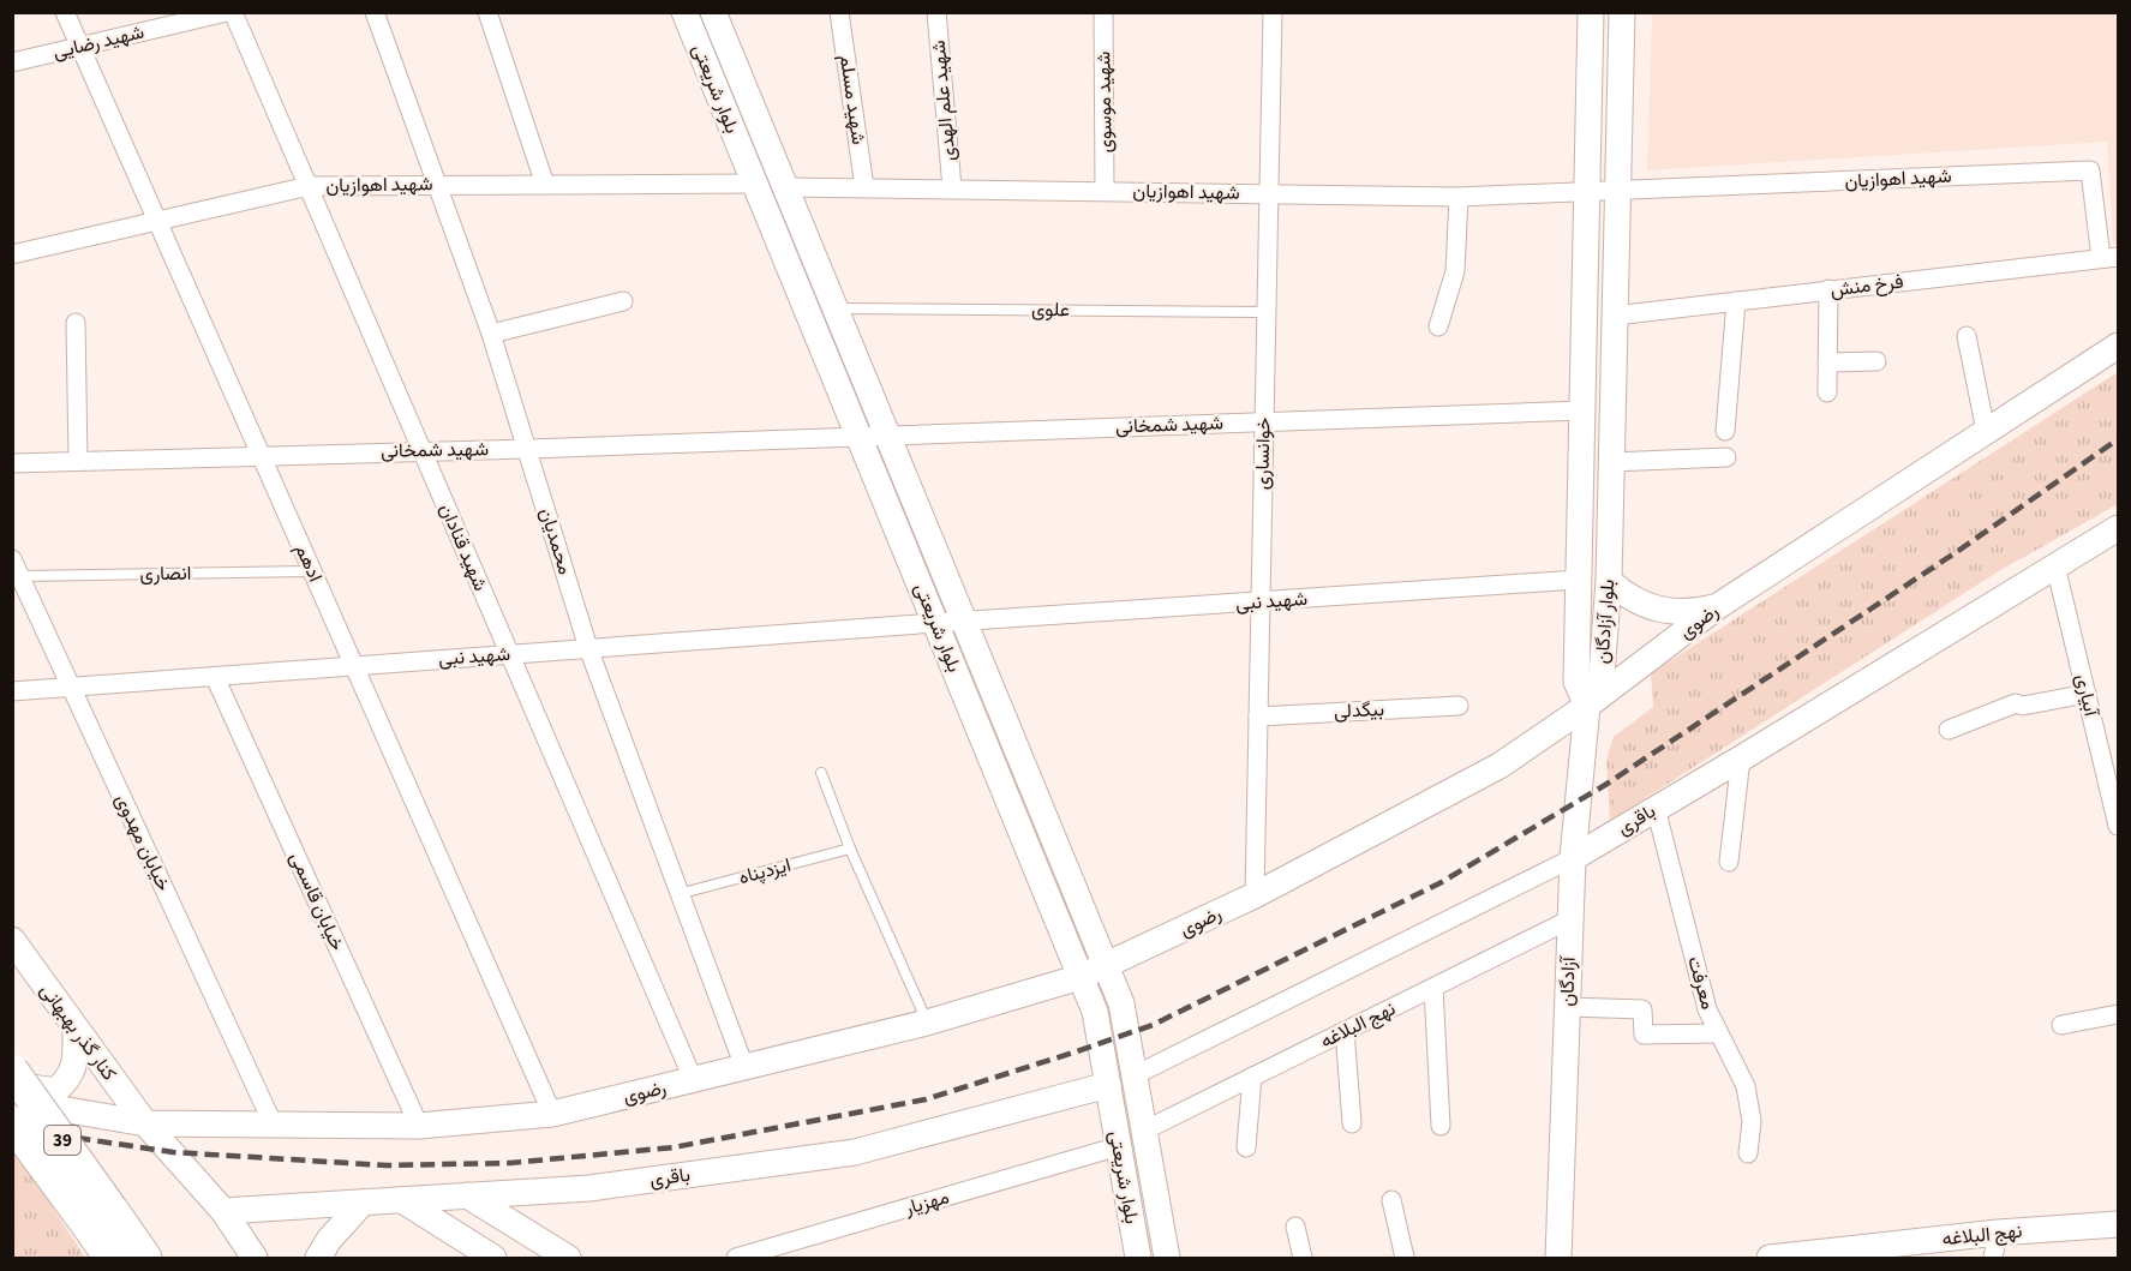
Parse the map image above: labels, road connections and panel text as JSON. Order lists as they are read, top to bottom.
{
  "streets": {
    "highway": ["39"],
    "main road": [
      "بلوار شریعتی",
      "بلوار آزادگان",
      "رضوی",
      "باقری",
      "آزادگان",
      "نهج البلاغه",
      "کنار گذر بهبهانی"
    ],
    "street": [
      "شهید رضایی",
      "شهید مسلم",
      "شهید علم الهدی",
      "شهید موسوی",
      "شهید اهوازیان",
      "فرخ منش",
      "شهید شمخانی",
      "خوانساری",
      "محمدیان",
      "شهید قنادان",
      "ادهم",
      "شهید نبی",
      "آبیاری",
      "بیگدلی",
      "خیابان مهدوی",
      "خیابان قاسمی",
      "معرفت",
      "مهزیار"
    ],
    "lane": ["علوی", "انصاری", "ایزدپناه"]
  },
  "crossings": [
    ["شهید رضایی", "ادهم"],
    ["بلوار شریعتی", "شهید اهوازیان"],
    ["بلوار شریعتی", "علوی"],
    ["بلوار شریعتی", "شهید شمخانی"],
    ["بلوار شریعتی", "شهید نبی"],
    ["بلوار شریعتی", "رضوی"],
    ["بلوار شریعتی", "باقری"],
    ["بلوار شریعتی", "نهج البلاغه"],
    ["بلوار شریعتی", "مهزیار"],
    ["شهید مسلم", "شهید اهوازیان"],
    ["شهید علم الهدی", "شهید اهوازیان"],
    ["شهید موسوی", "شهید اهوازیان"],
    ["شهید اهوازیان", "فرخ منش"],
    ["شهید اهوازیان", "خوانساری"],
    ["شهید اهوازیان", "محمدیان"],
    ["شهید اهوازیان", "شهید قنادان"],
    ["شهید اهوازیان", "ادهم"],
    ["شهید اهوازیان", "بلوار آزادگان"],
    ["فرخ منش", "بلوار آزادگان"],
    ["علوی", "خوانساری"],
    ["شهید شمخانی", "خوانساری"],
    ["شهید شمخانی", "محمدیان"],
    ["شهید شمخانی", "شهید قنادان"],
    ["شهید شمخانی", "ادهم"],
    ["شهید شمخانی", "بلوار آزادگان"],
    ["خوانساری", "شهید نبی"],
    ["خوانساری", "رضوی"],
    ["خوانساری", "بیگدلی"],
    ["محمدیان", "شهید نبی"],
    ["محمدیان", "رضوی"],
    ["محمدیان", "ایزدپناه"],
    ["شهید قنادان", "شهید نبی"],
    ["شهید قنادان", "رضوی"],
    ["ادهم", "انصاری"],
    ["ادهم", "شهید نبی"],
    ["ادهم", "رضوی"],
    ["انصاری", "خیابان مهدوی"],
    ["شهید نبی", "بلوار آزادگان"],
    ["شهید نبی", "خیابان مهدوی"],
    ["شهید نبی", "خیابان قاسمی"],
    ["بلوار آزادگان", "رضوی"],
    ["بلوار آزادگان", "آزادگان"],
    ["رضوی", "خیابان مهدوی"],
    ["رضوی", "خیابان قاسمی"],
    ["رضوی", "آزادگان"],
    ["رضوی", "کنار گذر بهبهانی"],
    ["آبیاری", "باقری"],
    ["باقری", "آزادگان"],
    ["باقری", "معرفت"],
    ["باقری", "کنار گذر بهبهانی"],
    ["آزادگان", "نهج البلاغه"]
  ]
}
